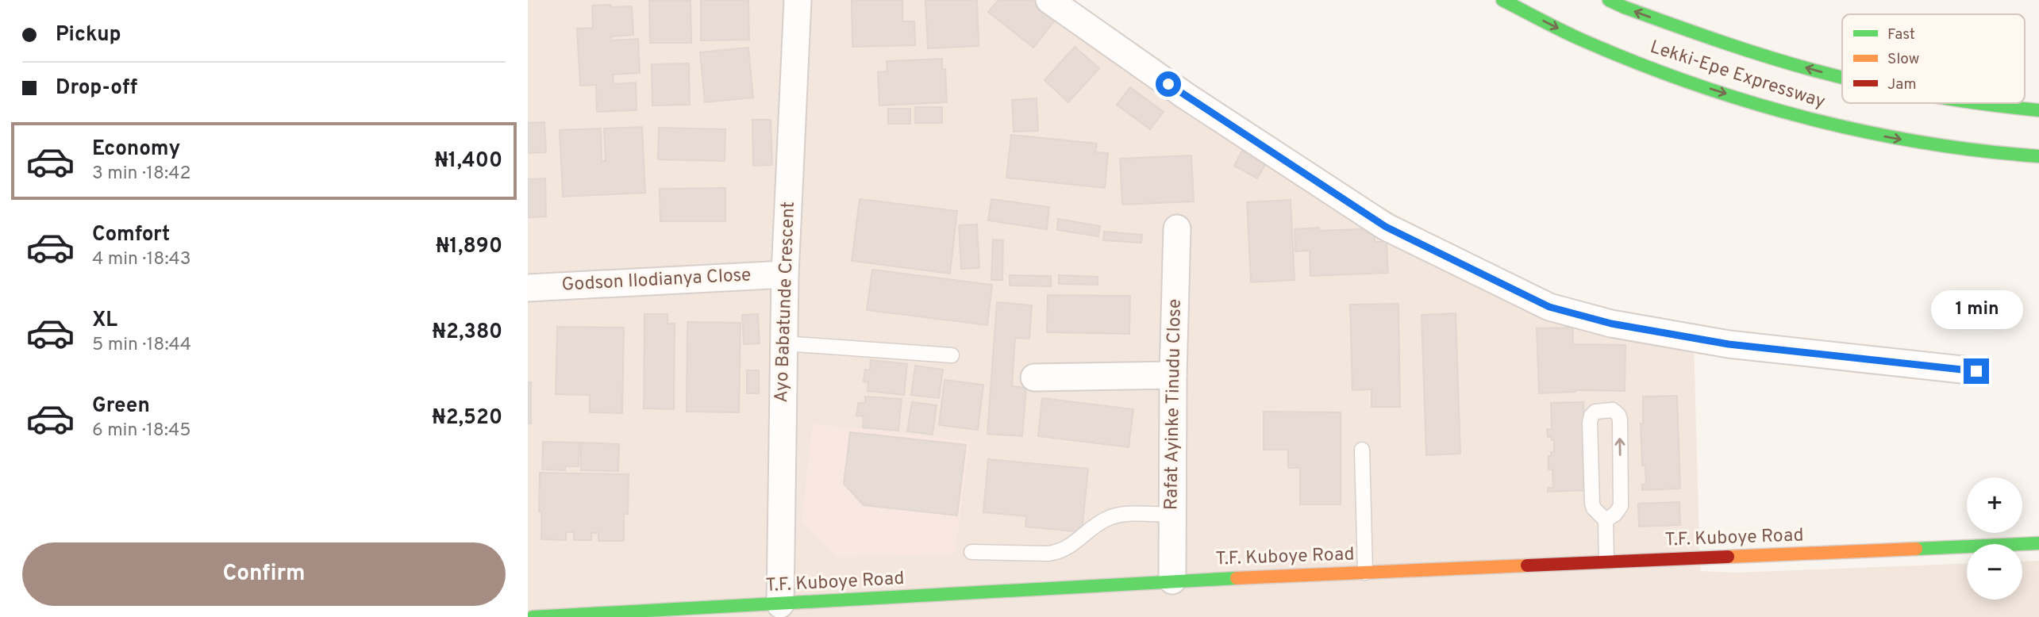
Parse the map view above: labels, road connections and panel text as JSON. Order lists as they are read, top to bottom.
{
  "streets": {
    "main road": ["Lekki-Epe Expressway", "T.F. Kuboye Road"],
    "street": ["Godson Ilodianya Close", "Ayo Babatunde Crescent", "Rafat Ayinke Tinudu Close"]
  },
  "crossings": [
    ["Godson Ilodianya Close", "Ayo Babatunde Crescent"],
    ["Ayo Babatunde Crescent", "T.F. Kuboye Road"],
    ["Rafat Ayinke Tinudu Close", "T.F. Kuboye Road"]
  ],
  "legend": ["Fast", "Slow", "Jam"],
  "page": {
    "banner": ["Pickup", "Drop-off"],
    "list": [
      {
        "name": "Economy",
        "note": "3 min · 18:42",
        "value": "₦1,400"
      },
      {
        "name": "Comfort",
        "note": "4 min · 18:43",
        "value": "₦1,890"
      },
      {
        "name": "XL",
        "note": "5 min · 18:44",
        "value": "₦2,380"
      },
      {
        "name": "Green",
        "note": "6 min · 18:45",
        "value": "₦2,520"
      }
    ],
    "bubble": "1 min",
    "map_buttons": ["+", "−"],
    "buttons": "Confirm"
  }
}
